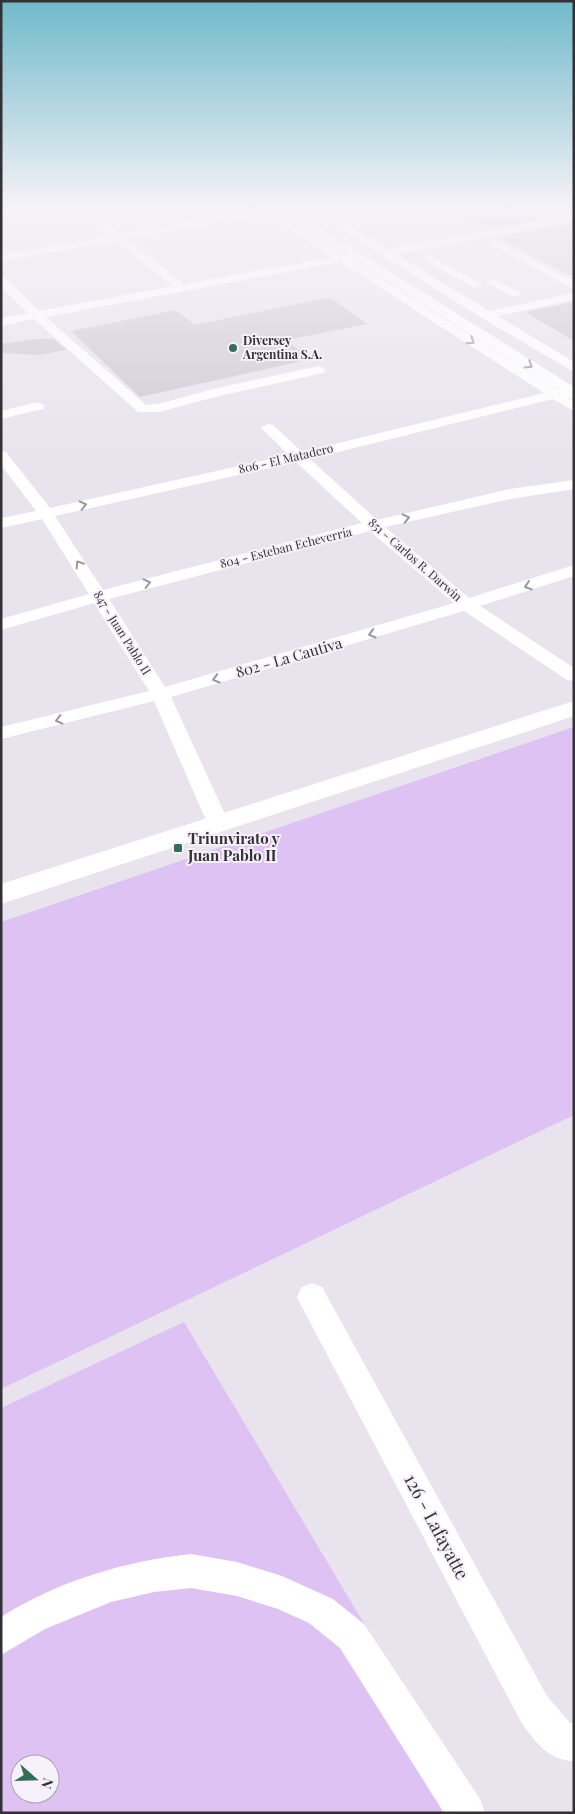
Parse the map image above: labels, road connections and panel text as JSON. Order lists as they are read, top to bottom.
{
  "streets": {
    "street": [
      "806 - El Matadero",
      "804 - Esteban Echeverría",
      "851 - Carlos R. Darwin",
      "847 - Juan Pablo II",
      "802 - La Cautiva",
      "126 - Lafayatte"
    ]
  },
  "crossings": [
    ["806 - El Matadero", "851 - Carlos R. Darwin"],
    ["806 - El Matadero", "847 - Juan Pablo II"],
    ["804 - Esteban Echeverría", "851 - Carlos R. Darwin"],
    ["804 - Esteban Echeverría", "847 - Juan Pablo II"],
    ["851 - Carlos R. Darwin", "802 - La Cautiva"],
    ["847 - Juan Pablo II", "802 - La Cautiva"]
  ],
  "one_way": ["804 - Esteban Echeverría", "802 - La Cautiva"],
  "places": {
    "other": ["Diversey Argentina S.A."],
    "transit": ["Triunvirato y Juan Pablo II"]
  },
  "north": "right"
}
